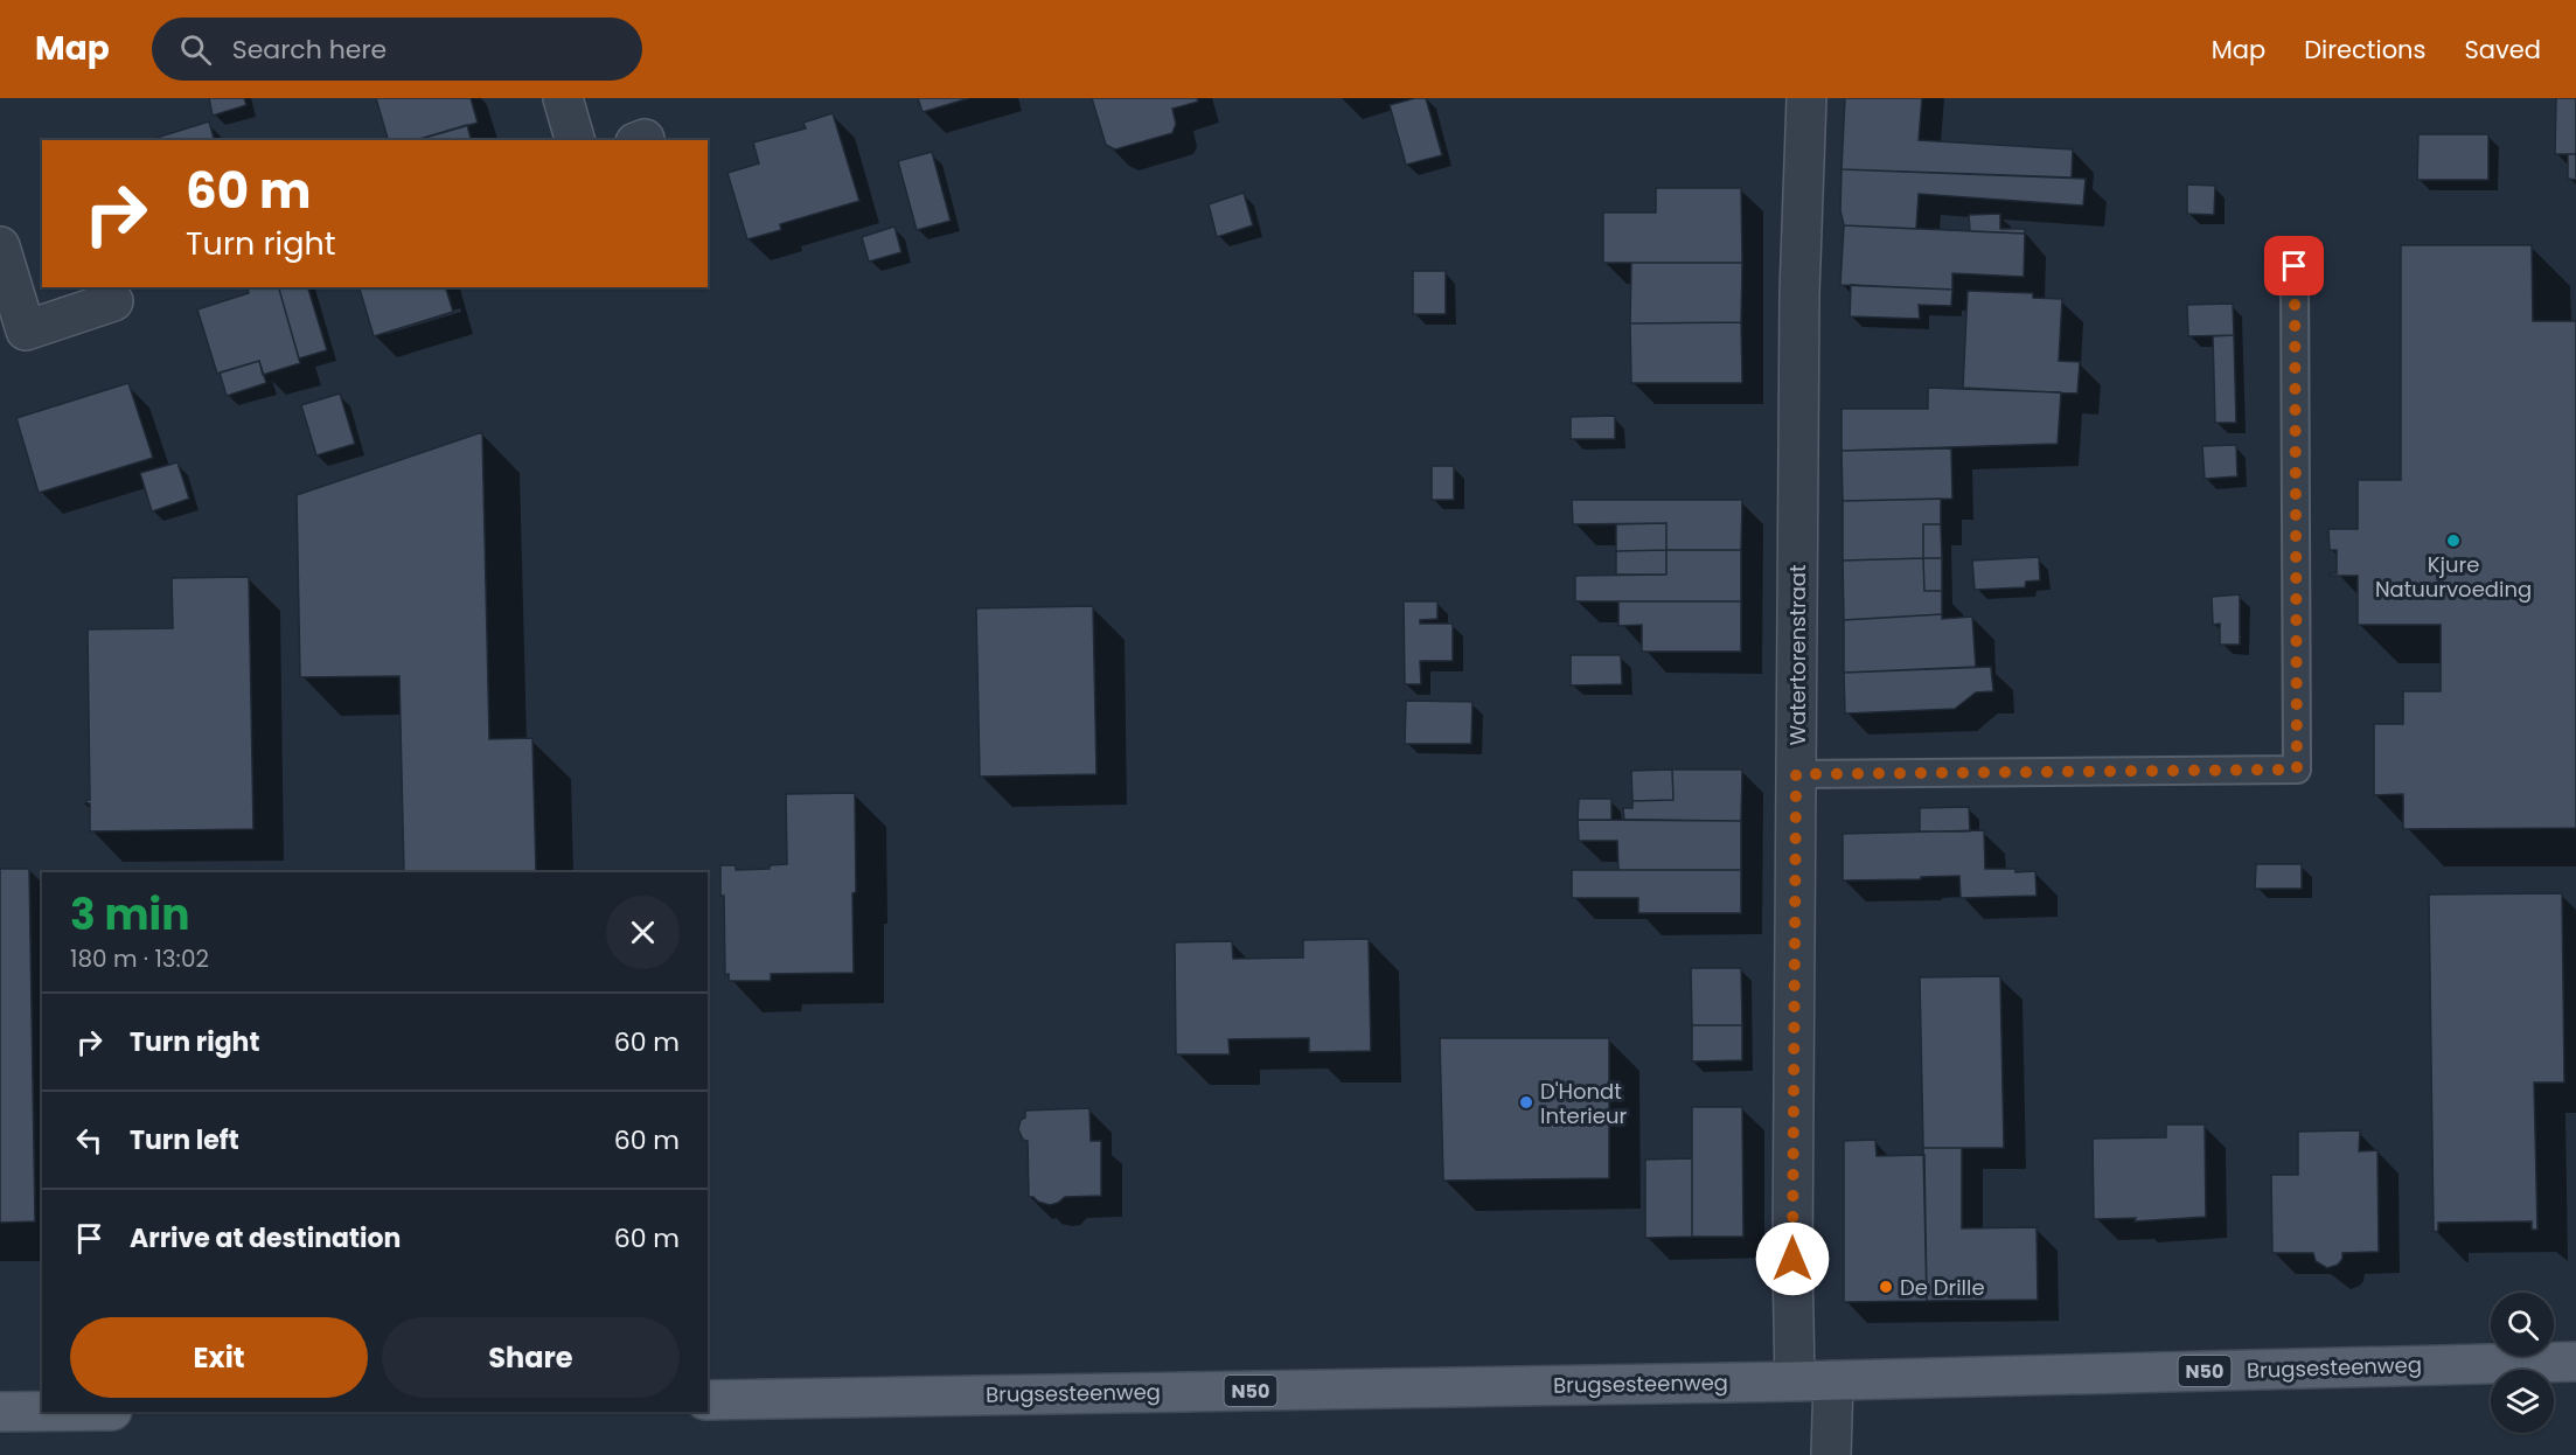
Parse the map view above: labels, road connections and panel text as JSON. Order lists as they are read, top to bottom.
{
  "streets": {
    "main road": ["Brugsesteenweg", "N50"],
    "street": ["Watertorenstraat"]
  },
  "crossings": [
    ["Watertorenstraat", "Brugsesteenweg"]
  ],
  "places": ["Kjure Natuurvoeding", "D'Hondt Interieur", "De Drille"],
  "page": {
    "header": "Map",
    "search": "Search here",
    "nav": ["Map", "Directions", "Saved"],
    "turn": ["60 m", "Turn right"],
    "heading": ["3 min", "180 m · 13:02"],
    "list": [
      {
        "name": "Turn right",
        "value": "60 m"
      },
      {
        "name": "Turn left",
        "value": "60 m"
      },
      {
        "name": "Arrive at destination",
        "value": "60 m"
      }
    ],
    "buttons": ["Exit", "Share"]
  }
}
